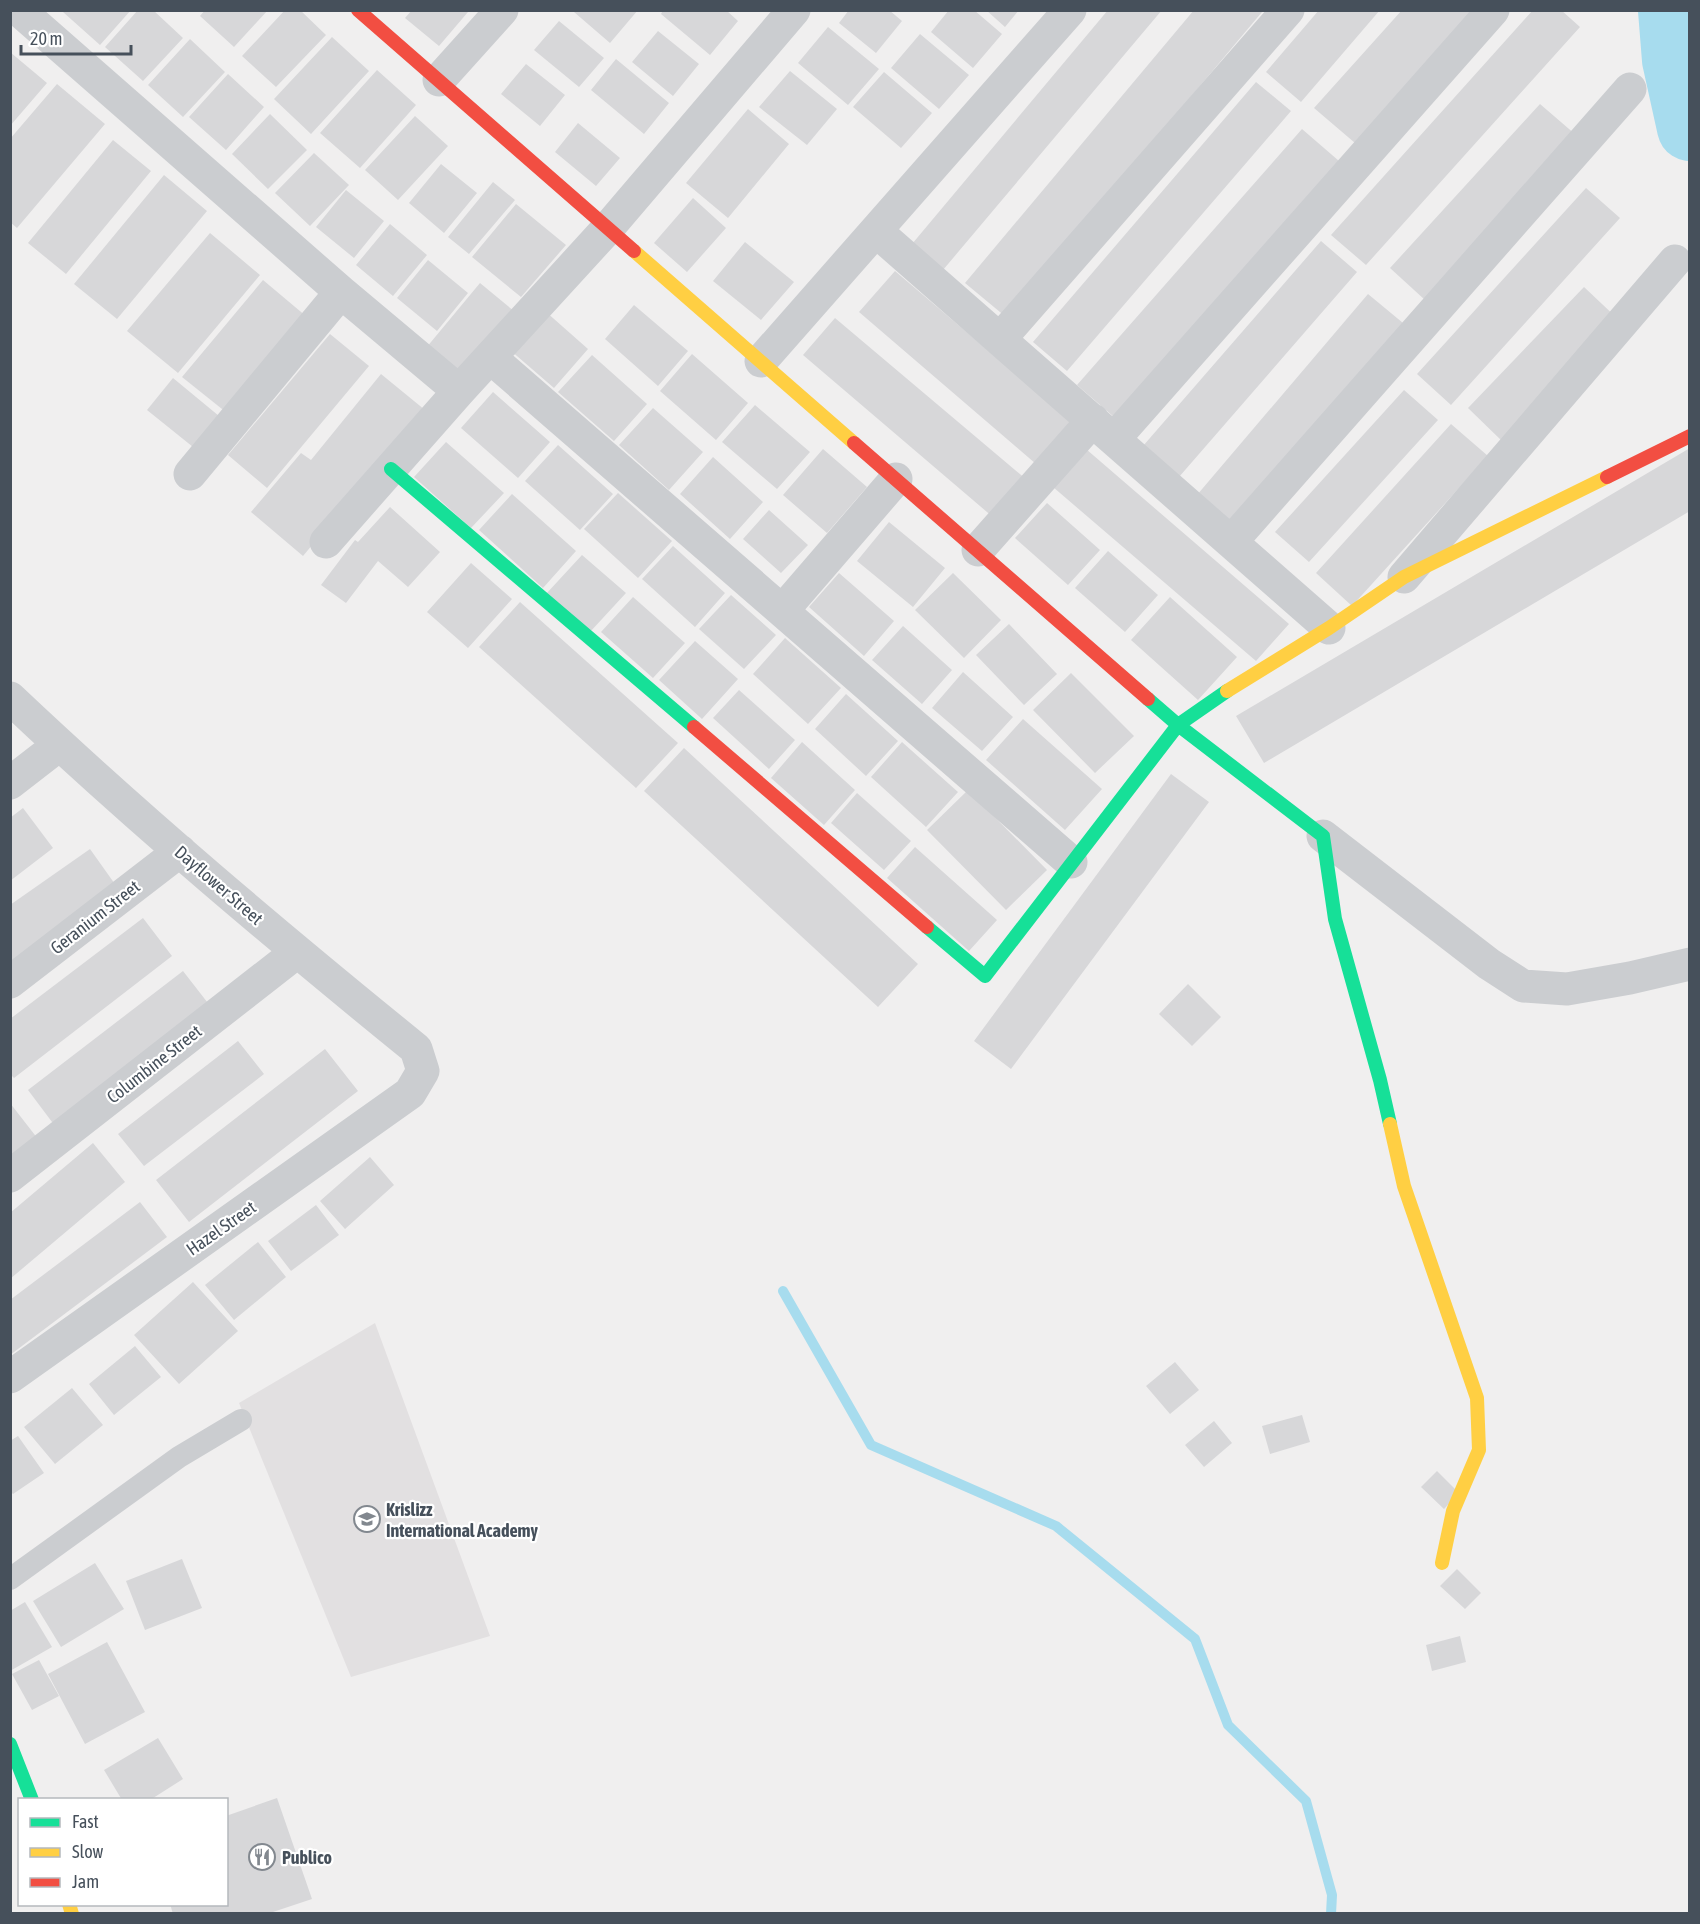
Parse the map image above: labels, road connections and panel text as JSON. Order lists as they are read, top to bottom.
{
  "streets": {
    "street": [
      "Dayflower Street",
      "Geranium Street",
      "Columbine Street",
      "Hazel Street"
    ]
  },
  "crossings": [
    ["Dayflower Street", "Geranium Street"],
    ["Dayflower Street", "Columbine Street"],
    ["Dayflower Street", "Hazel Street"]
  ],
  "places": {
    "school or university": ["Krislizz International Academy"],
    "restaurant": ["Publico"]
  },
  "legend": ["Fast", "Slow", "Jam"],
  "scale_bar": "20 m"
}
